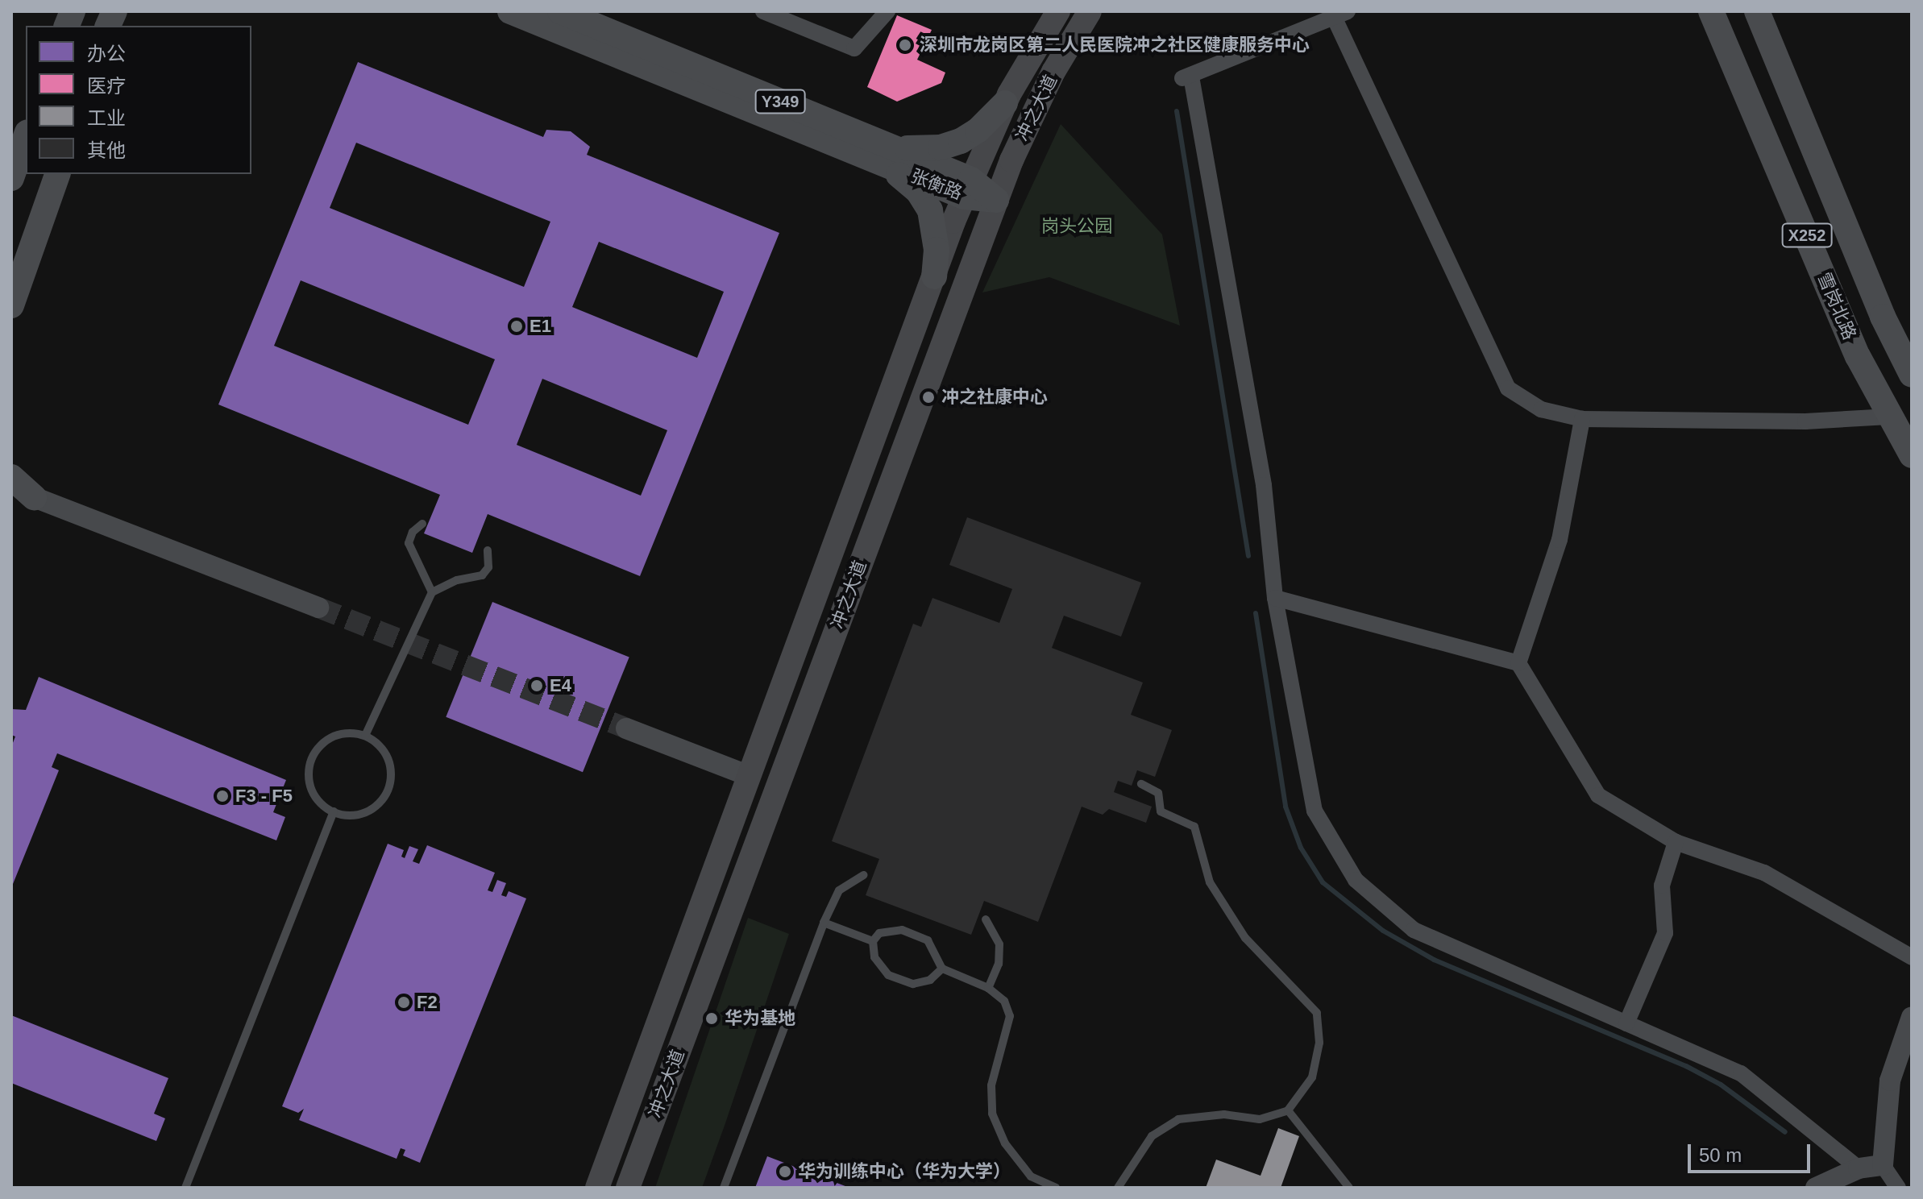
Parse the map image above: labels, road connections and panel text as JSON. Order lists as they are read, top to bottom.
{
  "streets": {
    "main road": [
      "Y349",
      "冲之大道",
      "张衡路",
      "X252",
      "雪岗北路"
    ]
  },
  "crossings": [
    ["冲之大道", "张衡路"]
  ],
  "parks": ["岗头公园"],
  "places": [
    "深圳市龙岗区第二人民医院冲之社区健康服务中心",
    "E1",
    "冲之社康中心",
    "E4",
    "F3 - F5",
    "F2",
    "华为基地",
    "华为训练中心（华为大学）"
  ],
  "legend": [
    "办公",
    "医疗",
    "工业",
    "其他"
  ],
  "scale_bar": "50 m"
}
